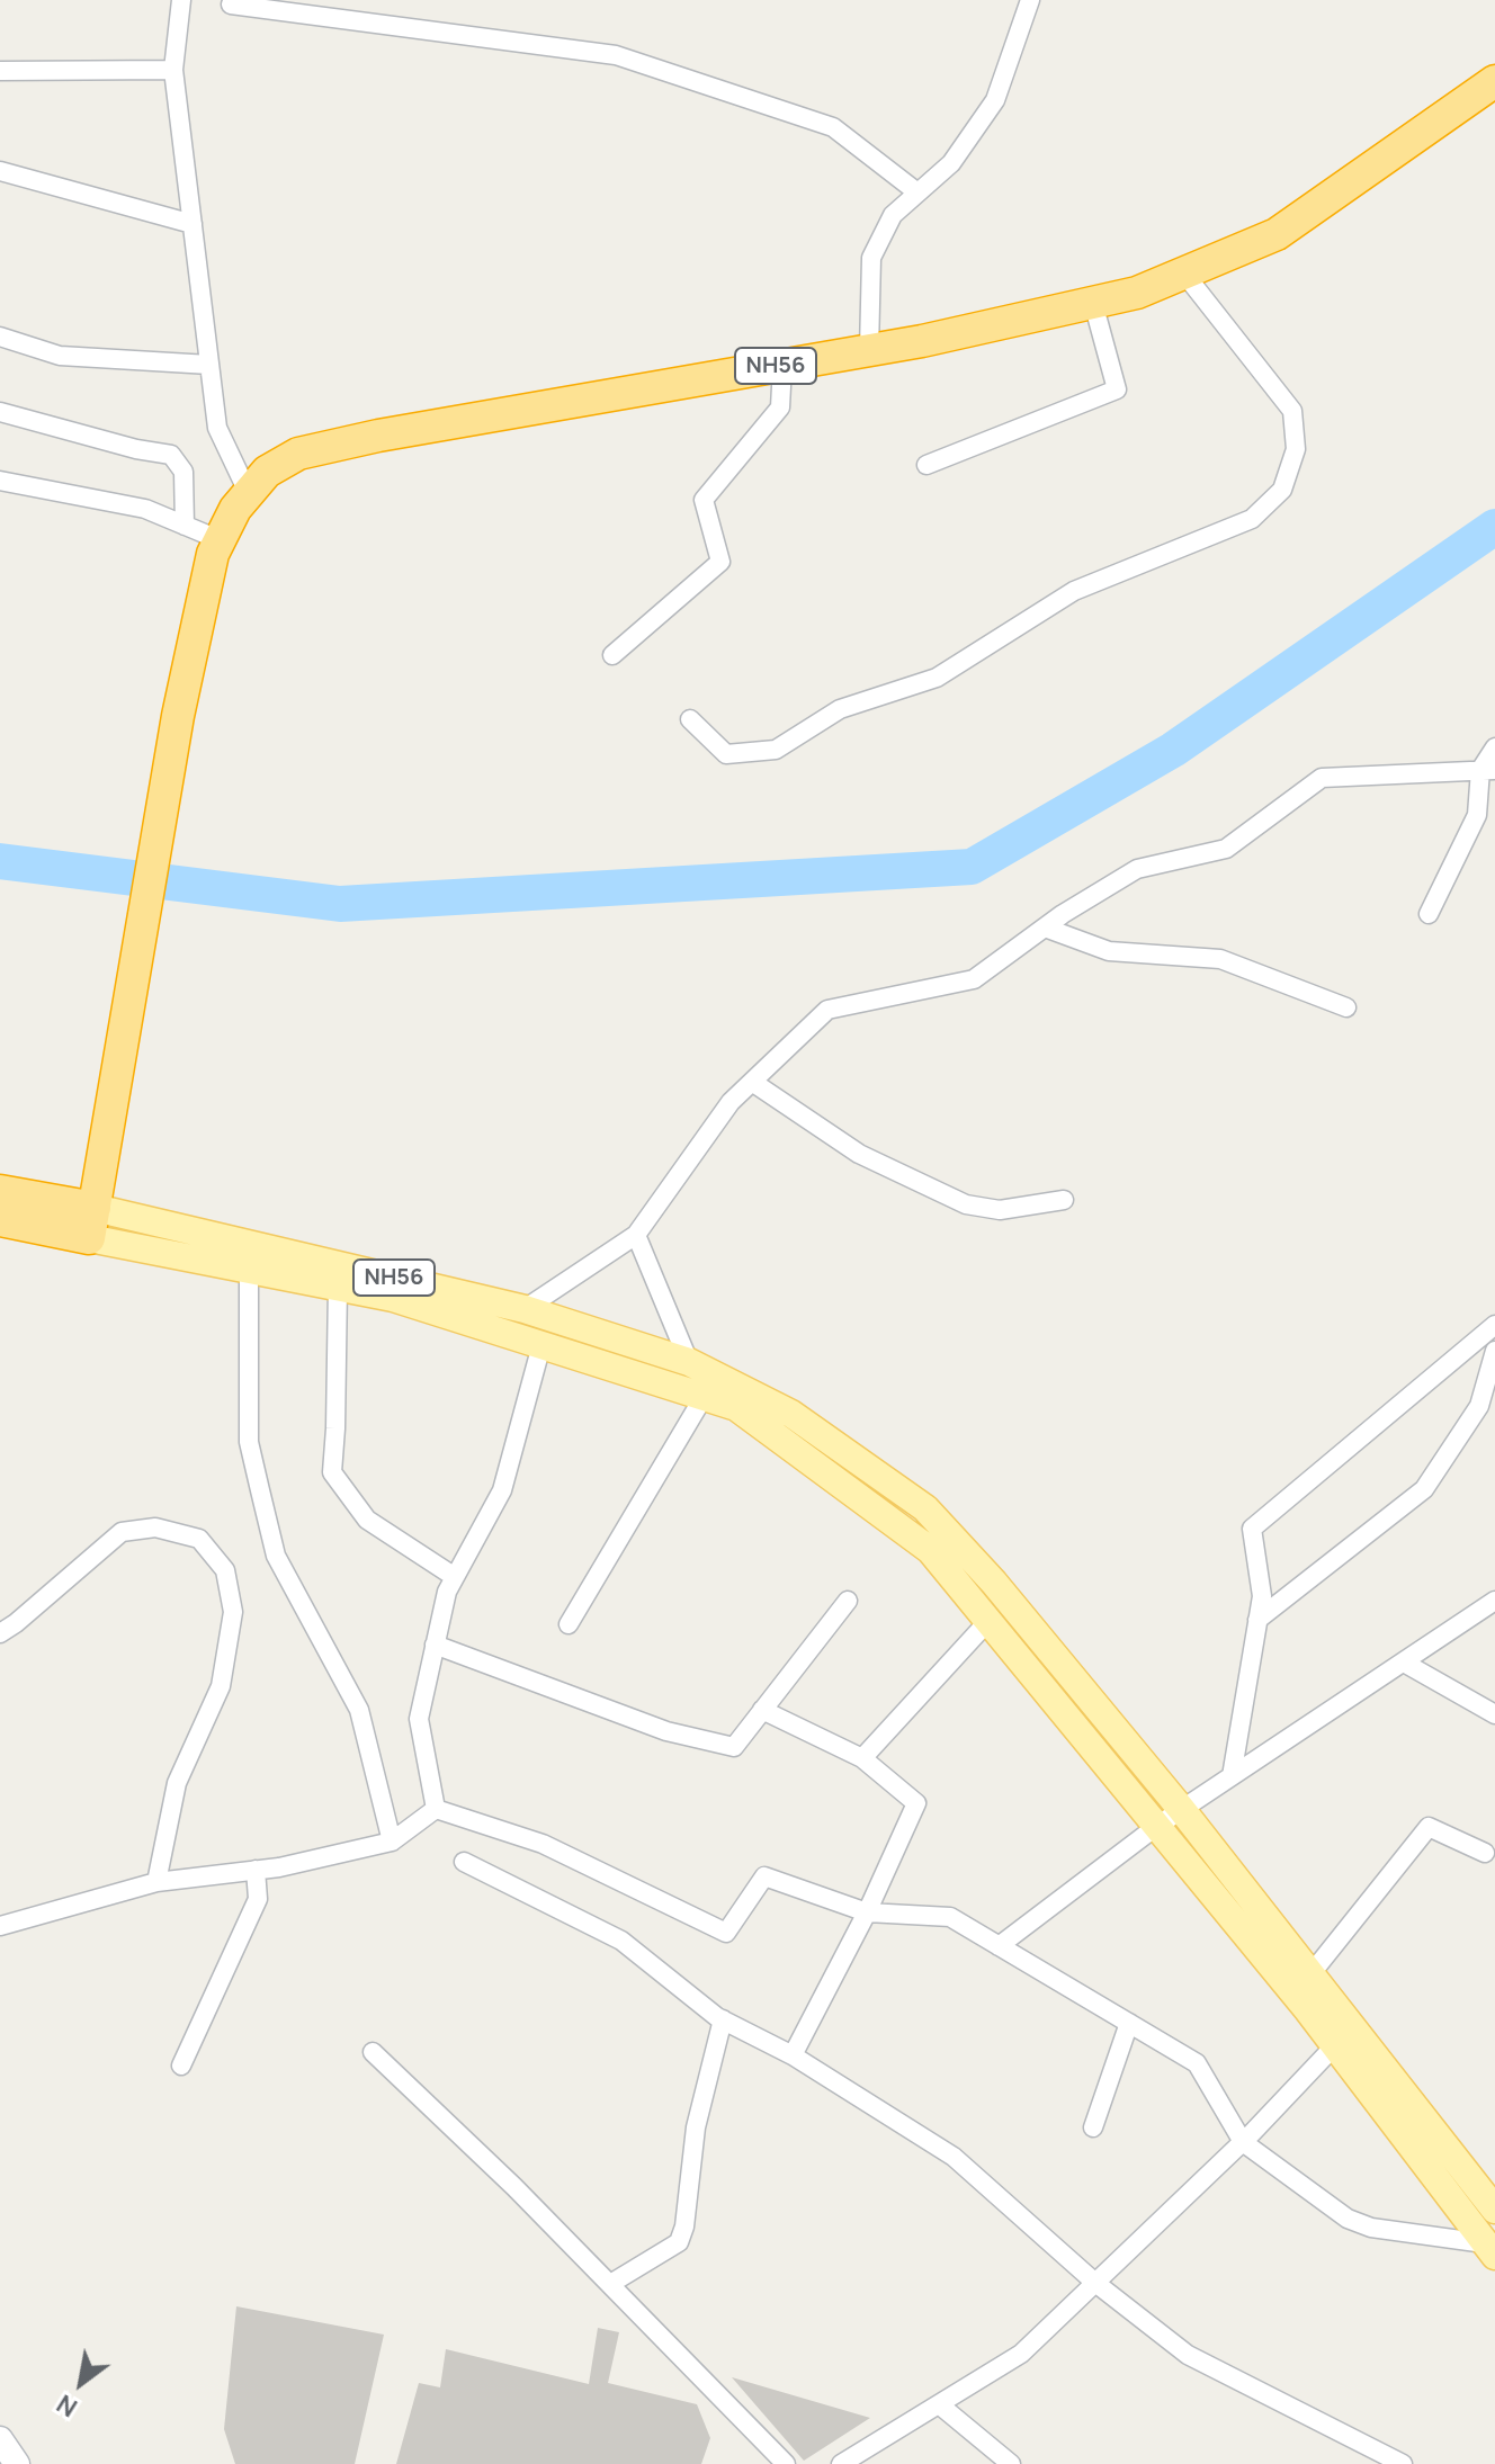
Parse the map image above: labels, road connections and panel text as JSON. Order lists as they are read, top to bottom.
{
  "streets": {
    "highway": ["NH56"]
  },
  "north": "bottom left"
}
